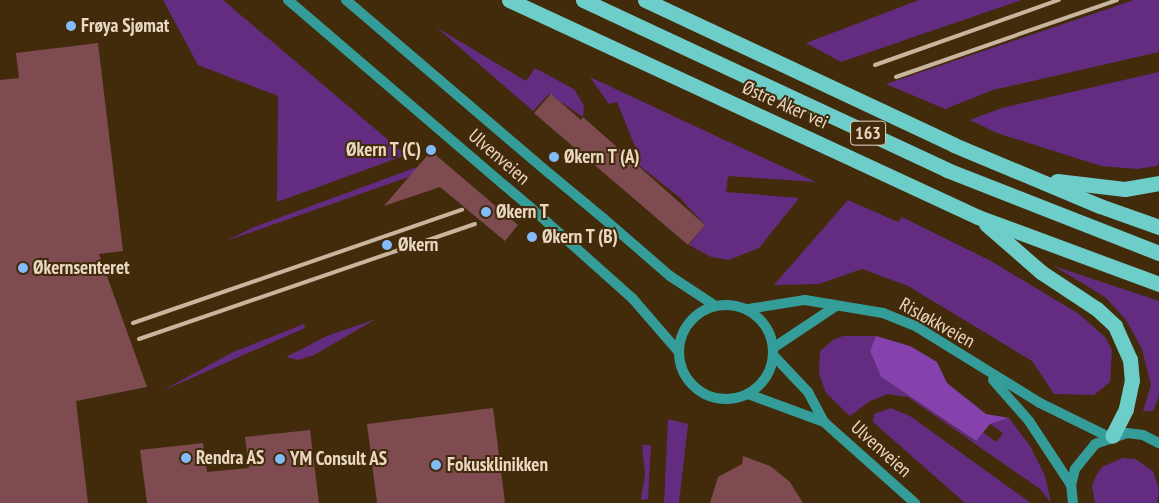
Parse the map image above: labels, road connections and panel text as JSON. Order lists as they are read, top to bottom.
{
  "streets": {
    "highway": ["Østre Aker vei", "163"],
    "main road": ["Ulvenveien", "Risløkkveien"]
  },
  "crossings": [
    ["Ulvenveien", "Risløkkveien"]
  ],
  "places": [
    "Frøya Sjømat",
    "Økern T (C)",
    "Økern T (A)",
    "Økern T",
    "Økern T (B)",
    "Økern",
    "Økernsenteret",
    "Rendra AS",
    "YM Consult AS",
    "Fokusklinikken"
  ]
}
